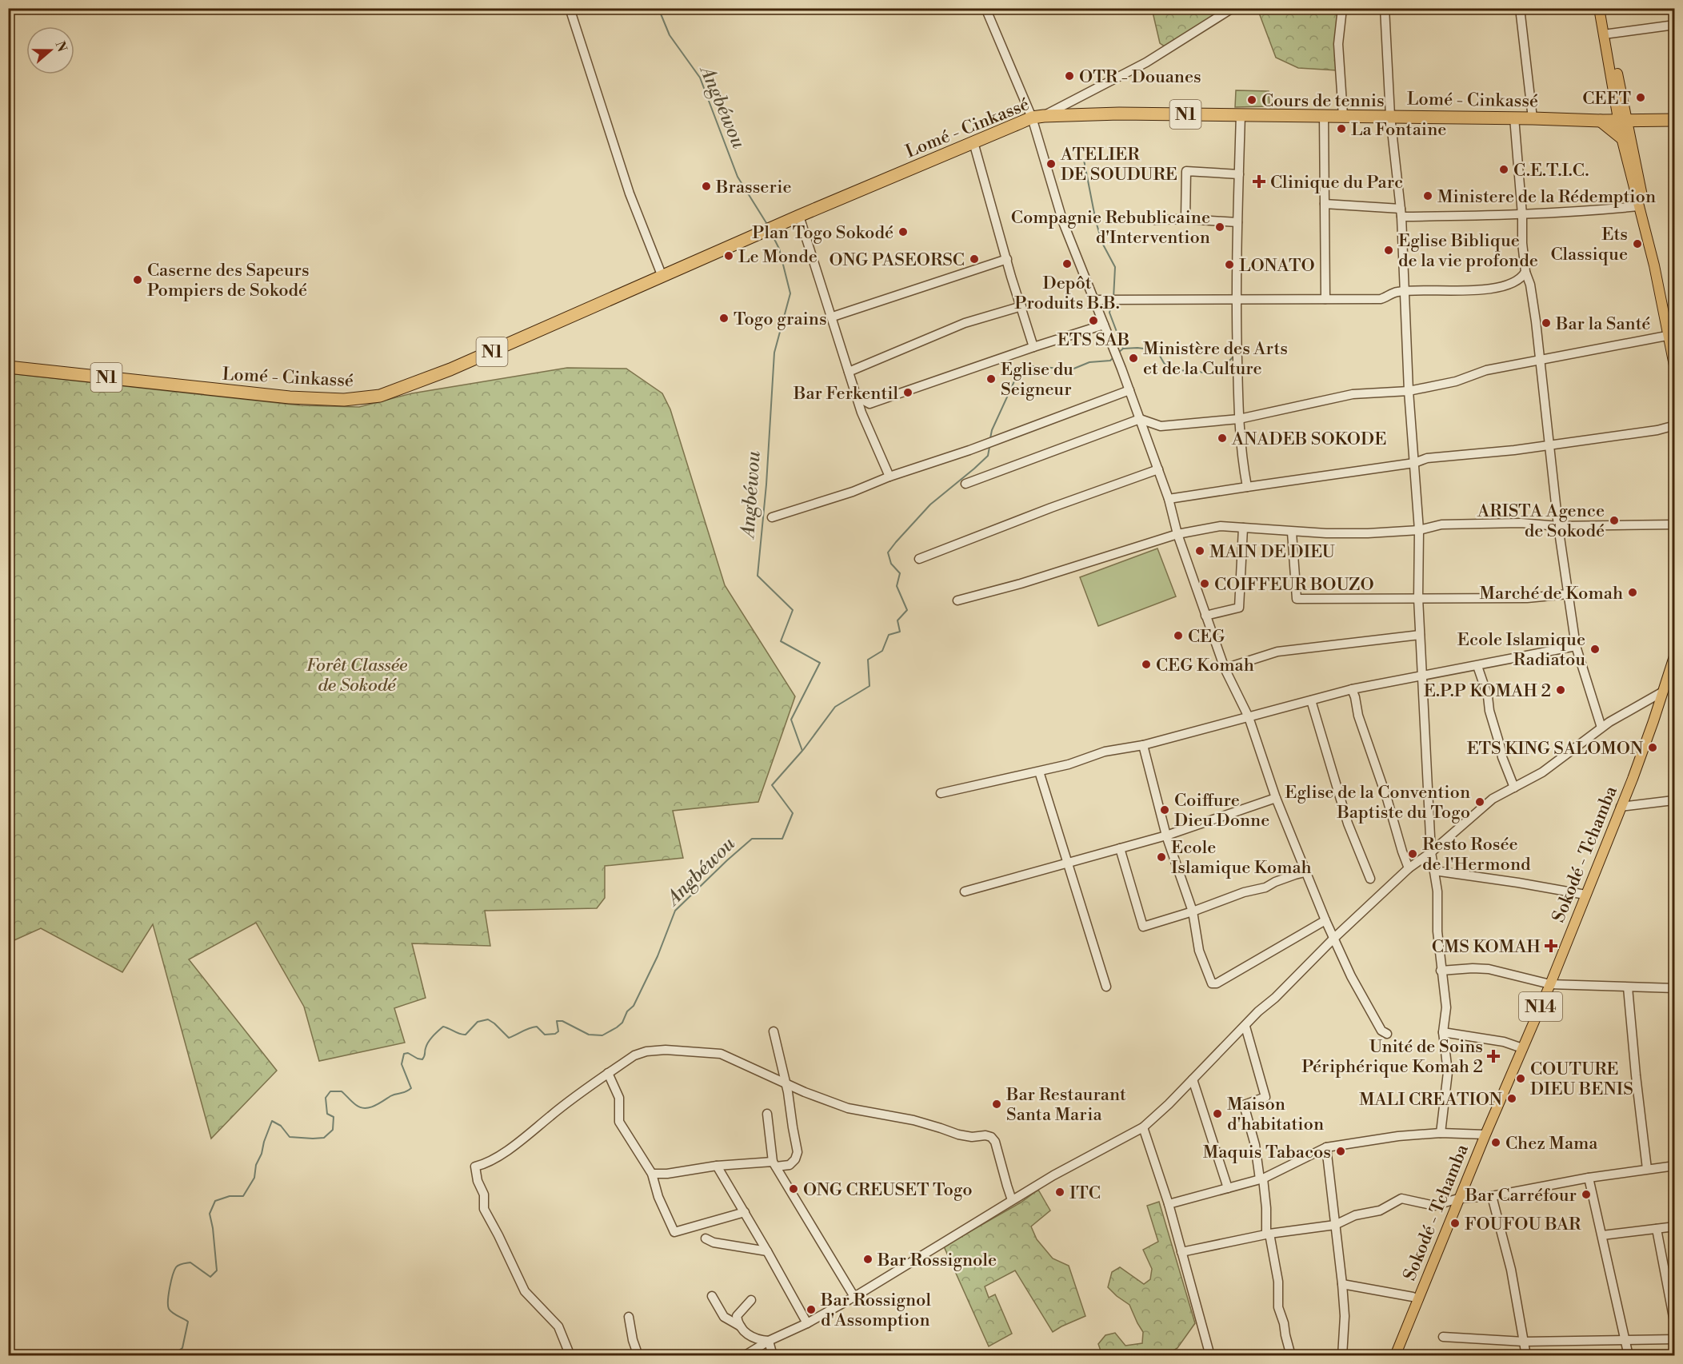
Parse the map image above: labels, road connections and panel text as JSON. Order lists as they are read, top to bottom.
{
  "streets": {
    "highway": ["Lomé - Cinkassé", "N1"],
    "main road": ["Sokodé - Tchamba", "N14"]
  },
  "water": ["Angbéwou"],
  "parks": ["Forêt Classée de Sokodé"],
  "places": {
    "other": [
      "OTR - Douanes",
      "CEET",
      "Cours de tennis",
      "La Fontaine",
      "ATELIER DE SOUDURE",
      "C.E.T.I.C.",
      "Brasserie",
      "Ministere de la Rédemption",
      "Compagnie Rebublicaine d'Intervention",
      "Plan Togo Sokodé",
      "Ets Classique",
      "Eglise Biblique de la vie profonde",
      "Le Monde",
      "ONG PASEORSC",
      "Depôt Produits B.B.",
      "LONATO",
      "Caserne des Sapeurs Pompiers de Sokodé",
      "Togo grains",
      "ETS SAB",
      "Bar la Santé",
      "Ministère des Arts et de la Culture",
      "Eglise du Seigneur",
      "Bar Ferkentil",
      "ANADEB SOKODE",
      "ARISTA Agence de Sokodé",
      "MAIN DE DIEU",
      "COIFFEUR BOUZO",
      "Marché de Komah",
      "CEG",
      "Ecole Islamique Radiatou",
      "CEG Komah",
      "E.P.P KOMAH 2",
      "ETS KING SALOMON",
      "Eglise de la Convention Baptiste du Togo",
      "Coiffure Dieu Donne",
      "Resto Rosée de l'Hermond",
      "Ecole Islamique Komah",
      "COUTURE DIEU BENIS",
      "MALI CREATION",
      "Bar Restaurant Santa Maria",
      "Maison d'habitation",
      "Chez Mama",
      "Maquis Tabacos",
      "ONG CREUSET Togo",
      "ITC",
      "Bar Carréfour",
      "FOUFOU BAR",
      "Bar Rossignole",
      "Bar Rossignol d'Assomption"
    ],
    "health": ["Clinique du Parc", "CMS KOMAH", "Unité de Soins Périphérique Komah 2"]
  },
  "north": "right"
}
